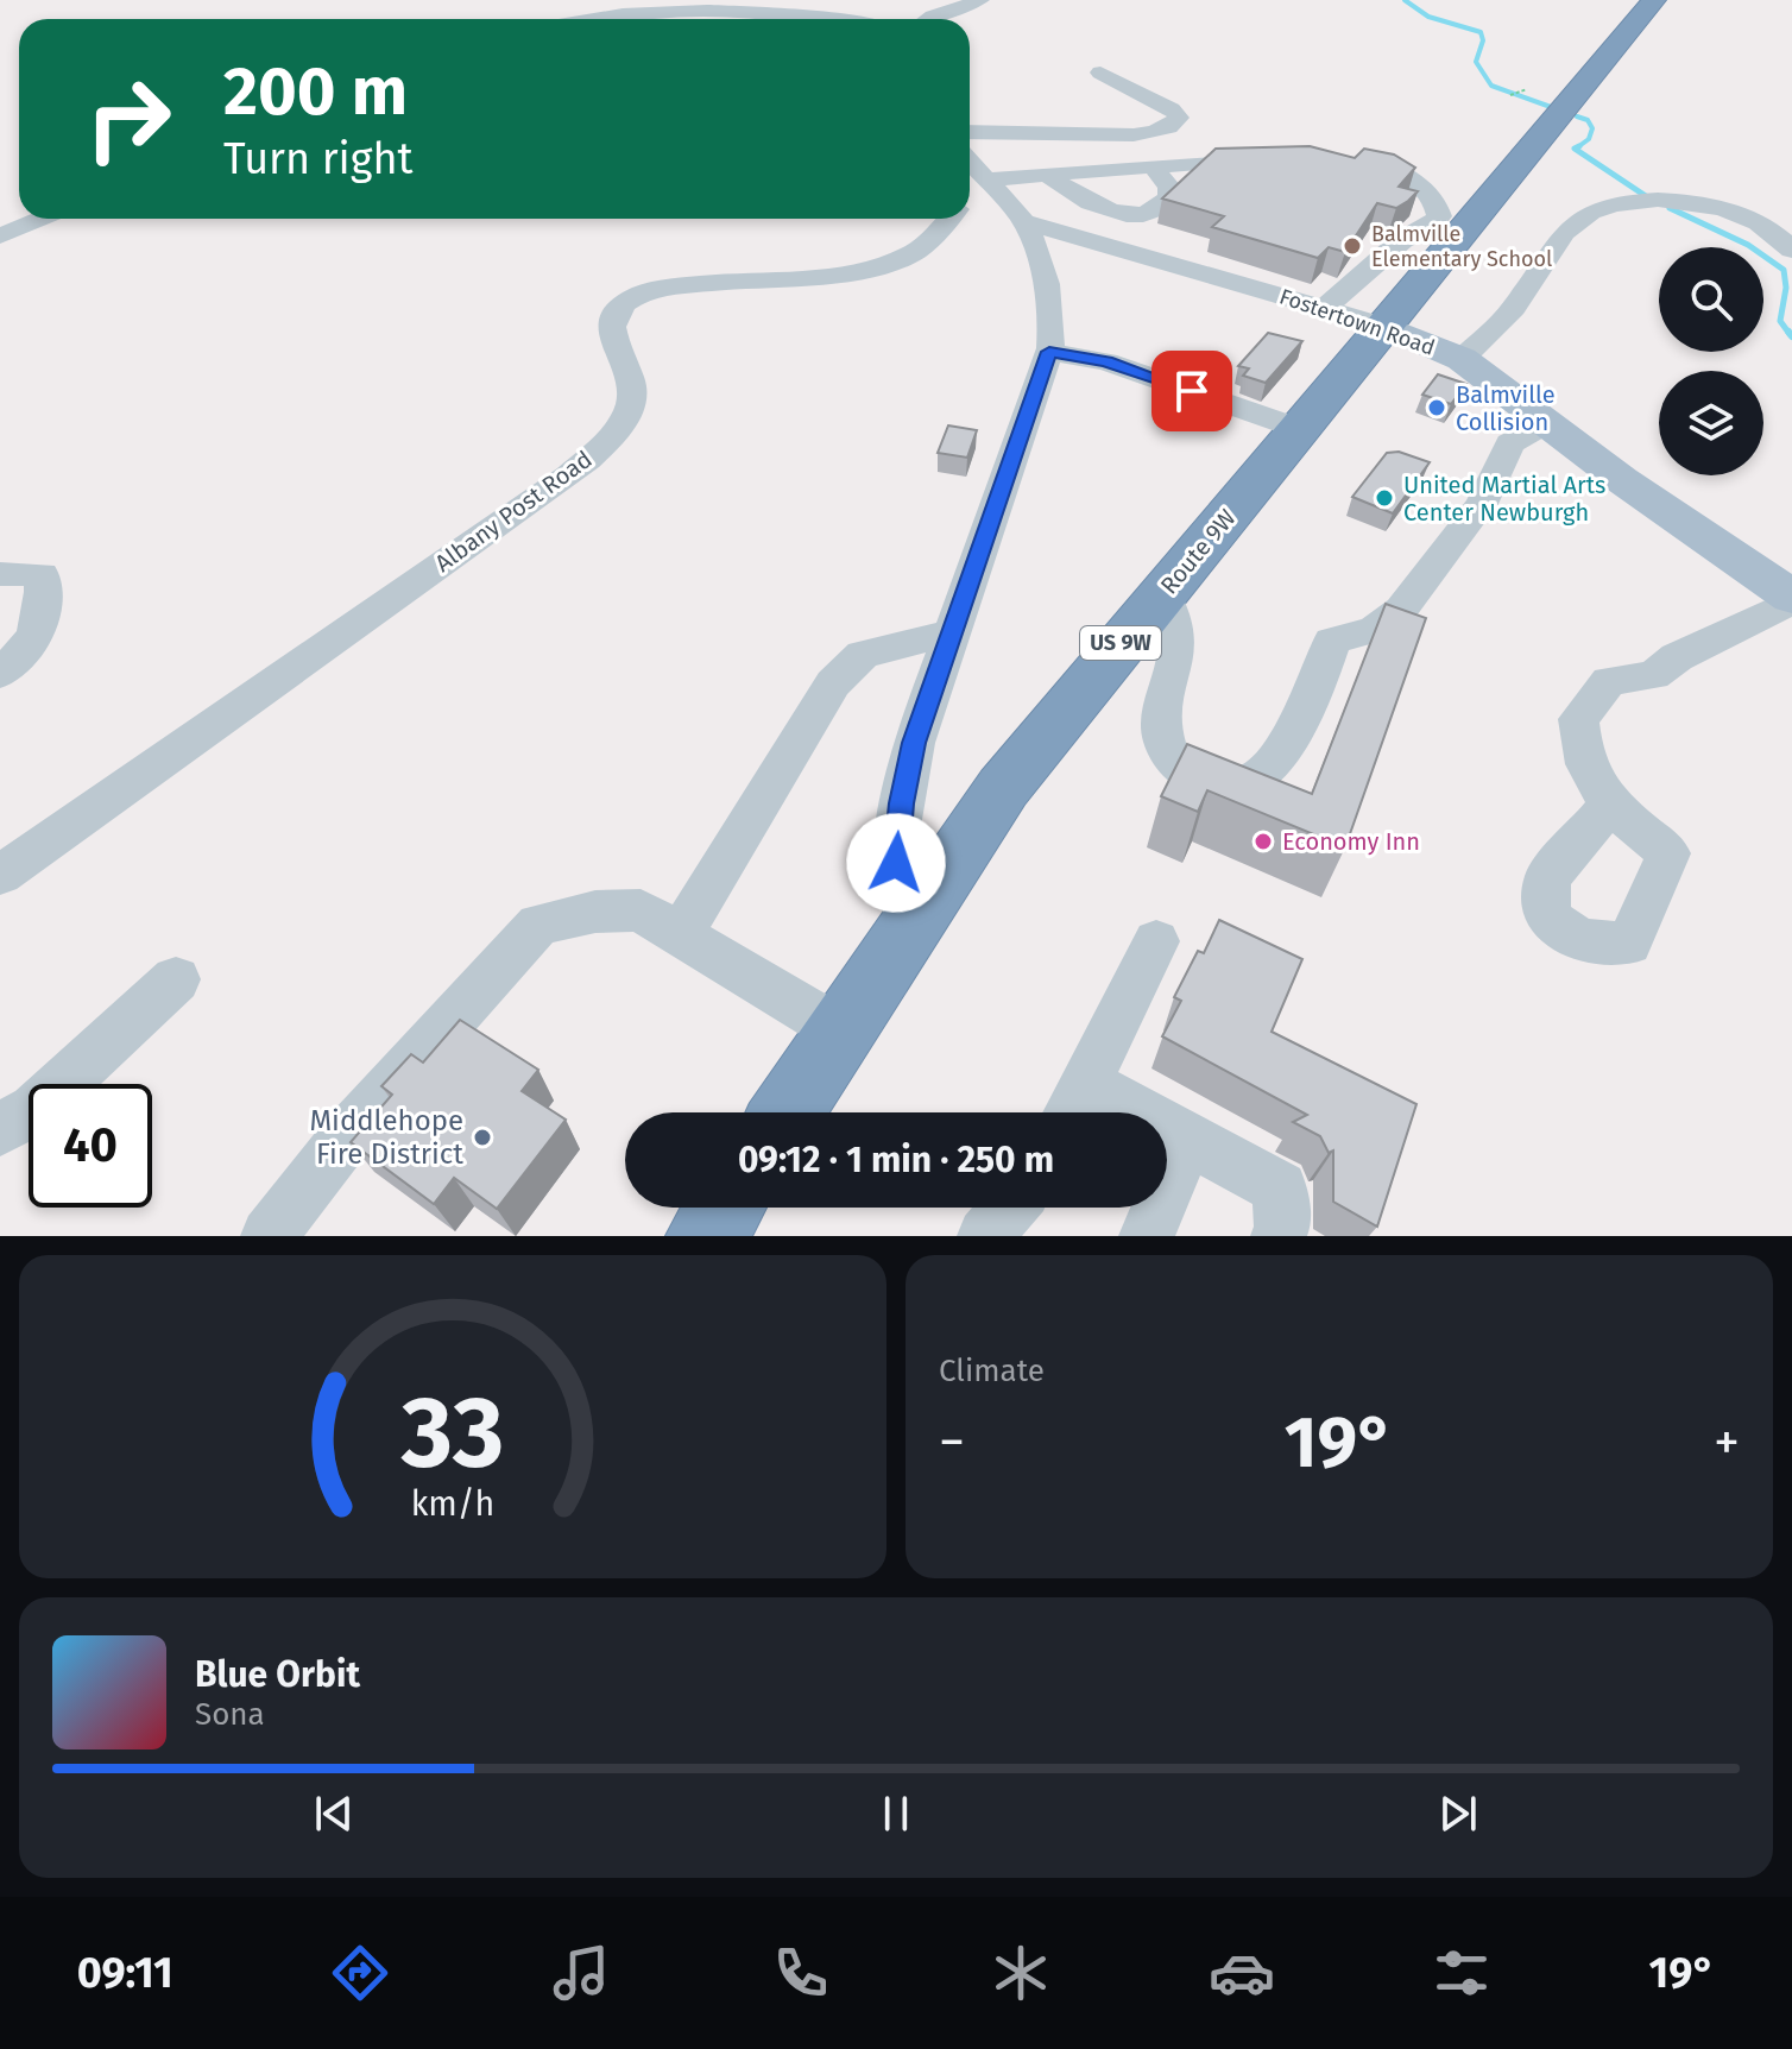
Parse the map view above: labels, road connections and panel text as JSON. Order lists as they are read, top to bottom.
{
  "streets": {
    "highway": ["Route 9W", "US 9W"],
    "main road": ["Fostertown Road"],
    "street": ["Albany Post Road"]
  },
  "crossings": [
    ["Fostertown Road", "Route 9W"]
  ],
  "places": [
    "Balmville Elementary School",
    "Balmville Collision",
    "United Martial Arts Center Newburgh",
    "Economy Inn",
    "Middlehope Fire District"
  ],
  "page": {
    "turn": ["200 m", "Turn right"],
    "limit": "40",
    "trip": "09:12 · 1 min · 250 m",
    "tile": "Climate",
    "heat": ["−", "19°", "+"],
    "song": ["Blue Orbit", "Sona"],
    "tabs": ["09:11", "19°"],
    "gauge": ["33", "km/h"]
  }
}
